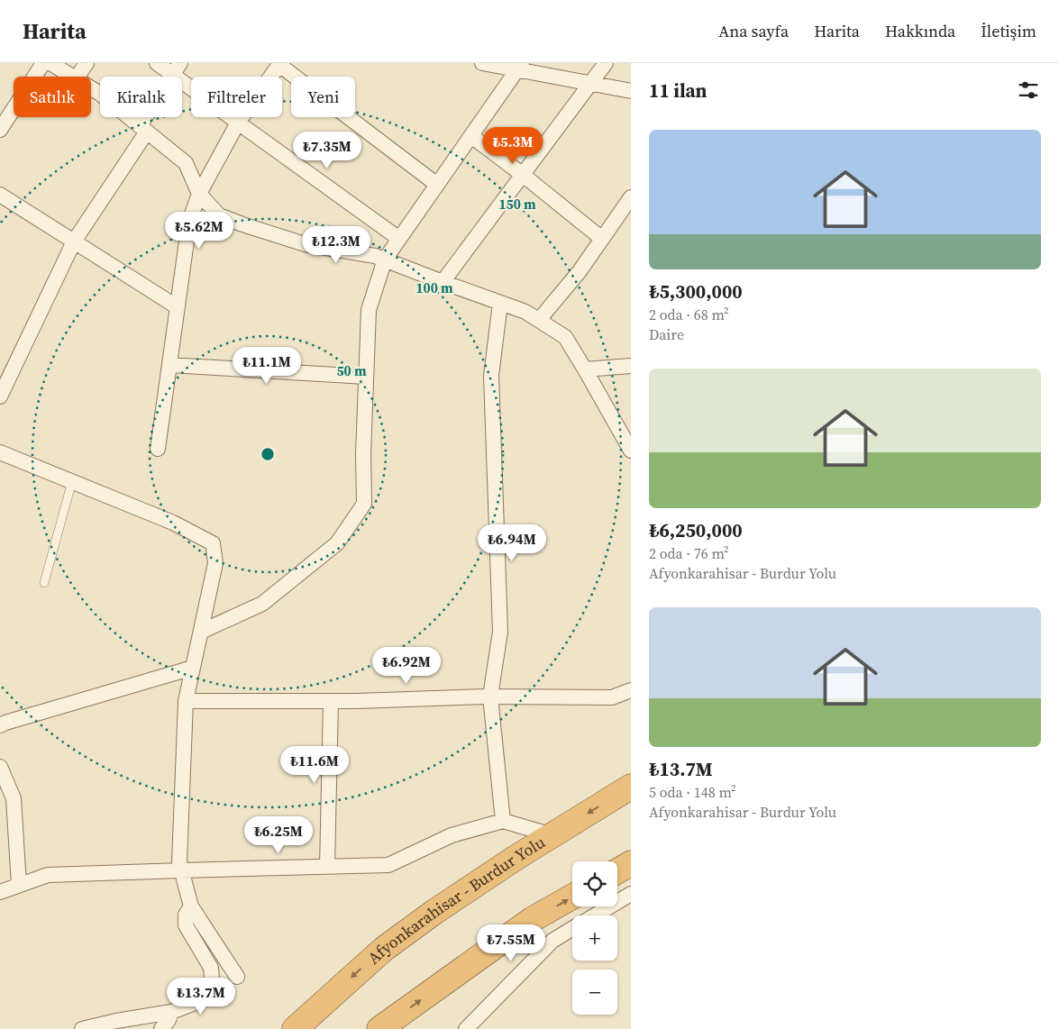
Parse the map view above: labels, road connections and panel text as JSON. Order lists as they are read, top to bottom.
{
  "streets": {
    "highway": ["Afyonkarahisar - Burdur Yolu"]
  },
  "page": {
    "header": "Harita",
    "nav": [
      "Ana sayfa",
      "Harita",
      "Hakkında",
      "İletişim"
    ],
    "heading": "11 ilan",
    "chip": [
      "Satılık",
      "Kiralık",
      "Filtreler",
      "Yeni"
    ],
    "list": [
      {
        "name": "₺5,300,000",
        "note": "2 oda · 68 m² · Daire"
      },
      {
        "name": "₺6,250,000",
        "note": "2 oda · 76 m² · Afyonkarahisar - Burdur Yolu"
      },
      {
        "name": "₺13.7M",
        "note": "5 oda · 148 m² · Afyonkarahisar - Burdur Yolu"
      }
    ],
    "price": [
      "₺5.3M",
      "₺7.35M",
      "₺5.62M",
      "₺12.3M",
      "₺11.1M",
      "₺6.94M",
      "₺6.92M",
      "₺11.6M",
      "₺6.25M",
      "₺7.55M",
      "₺13.7M"
    ],
    "map_buttons": ["+", "−"]
  },
  "rings": ["150 m", "100 m", "50 m"]
}
